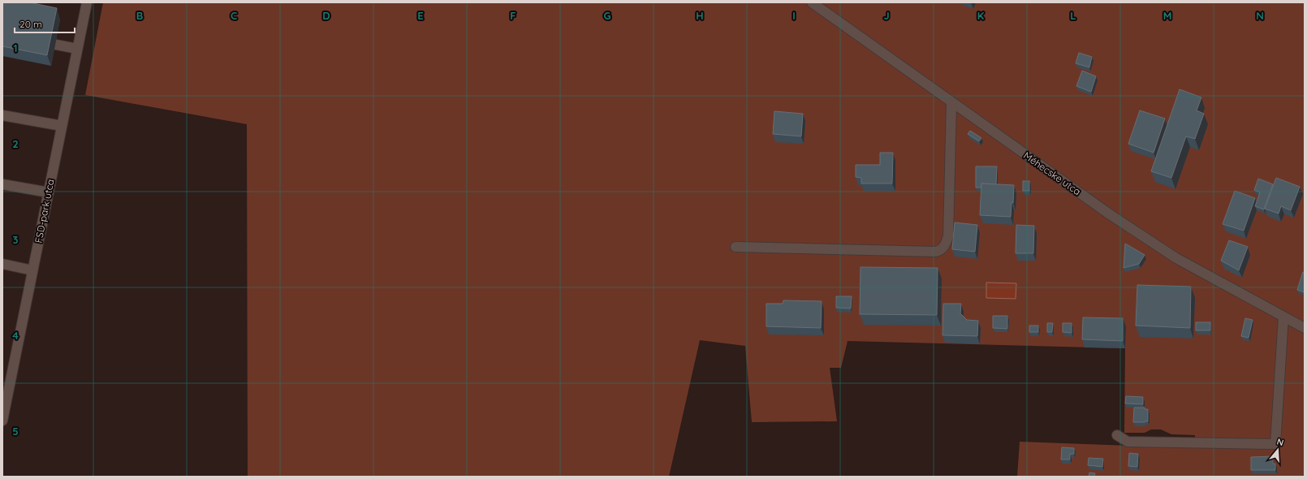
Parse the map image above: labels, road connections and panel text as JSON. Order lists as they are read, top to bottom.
{
  "streets": {
    "street": ["Méhecske utca", "FSD-park utca"]
  },
  "scale_bar": "20 m",
  "north": "top",
  "grid": {
    "columns": [
      "B",
      "C",
      "D",
      "E",
      "F",
      "G",
      "H",
      "I",
      "J",
      "K",
      "L",
      "M",
      "N"
    ],
    "rows": [
      "1",
      "2",
      "3",
      "4",
      "5"
    ]
  }
}
